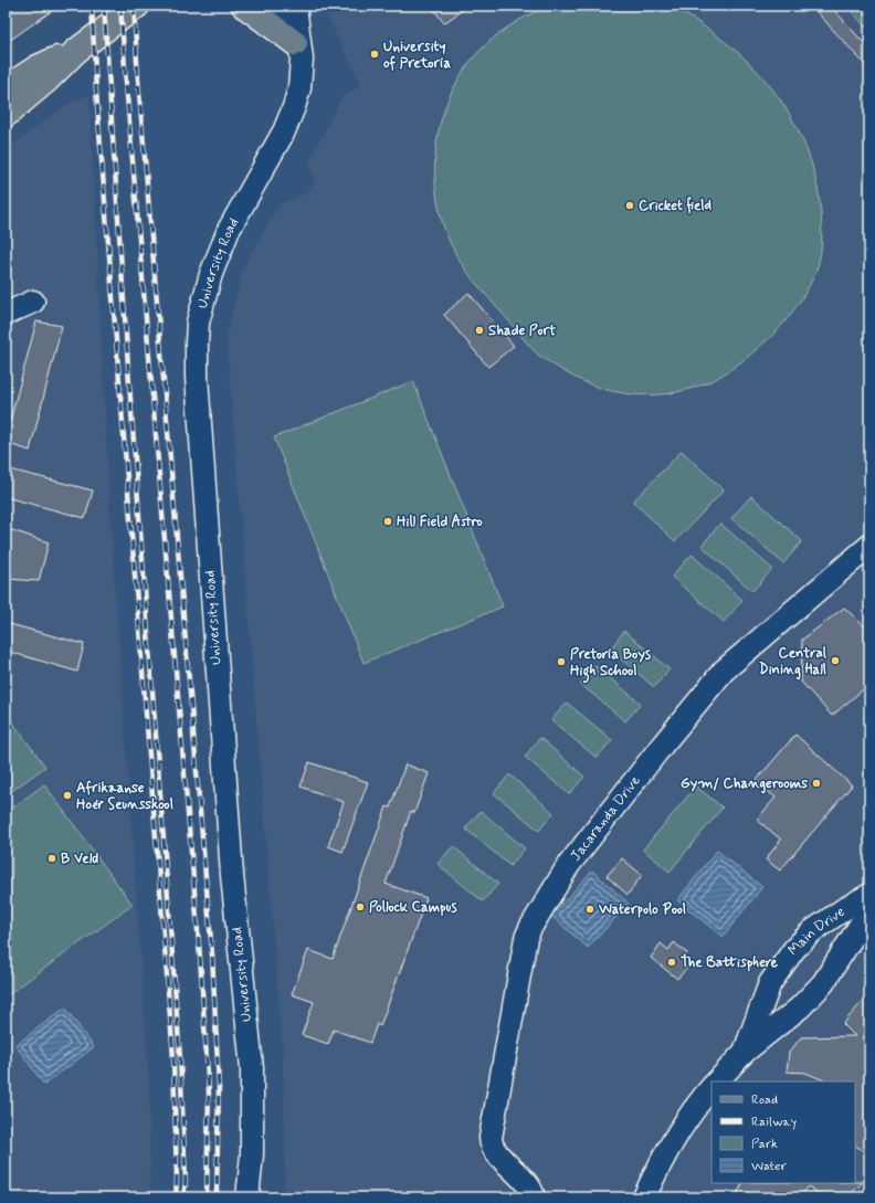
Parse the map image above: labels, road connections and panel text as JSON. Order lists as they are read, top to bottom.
{
  "streets": {
    "street": ["University Road", "Jacaranda Drive", "Main Drive"]
  },
  "places": [
    "University of Pretoria",
    "Cricket field",
    "Shade Port",
    "Hill Field Astro",
    "Central Dining Hall",
    "Pretoria Boys High School",
    "Gym/ Changerooms",
    "Afrikaanse Hoër Seunsskool",
    "B Veld",
    "Pollock Campus",
    "Waterpolo Pool",
    "The Battisphere"
  ],
  "legend": [
    "Road",
    "Railway",
    "Park",
    "Water"
  ]
}
